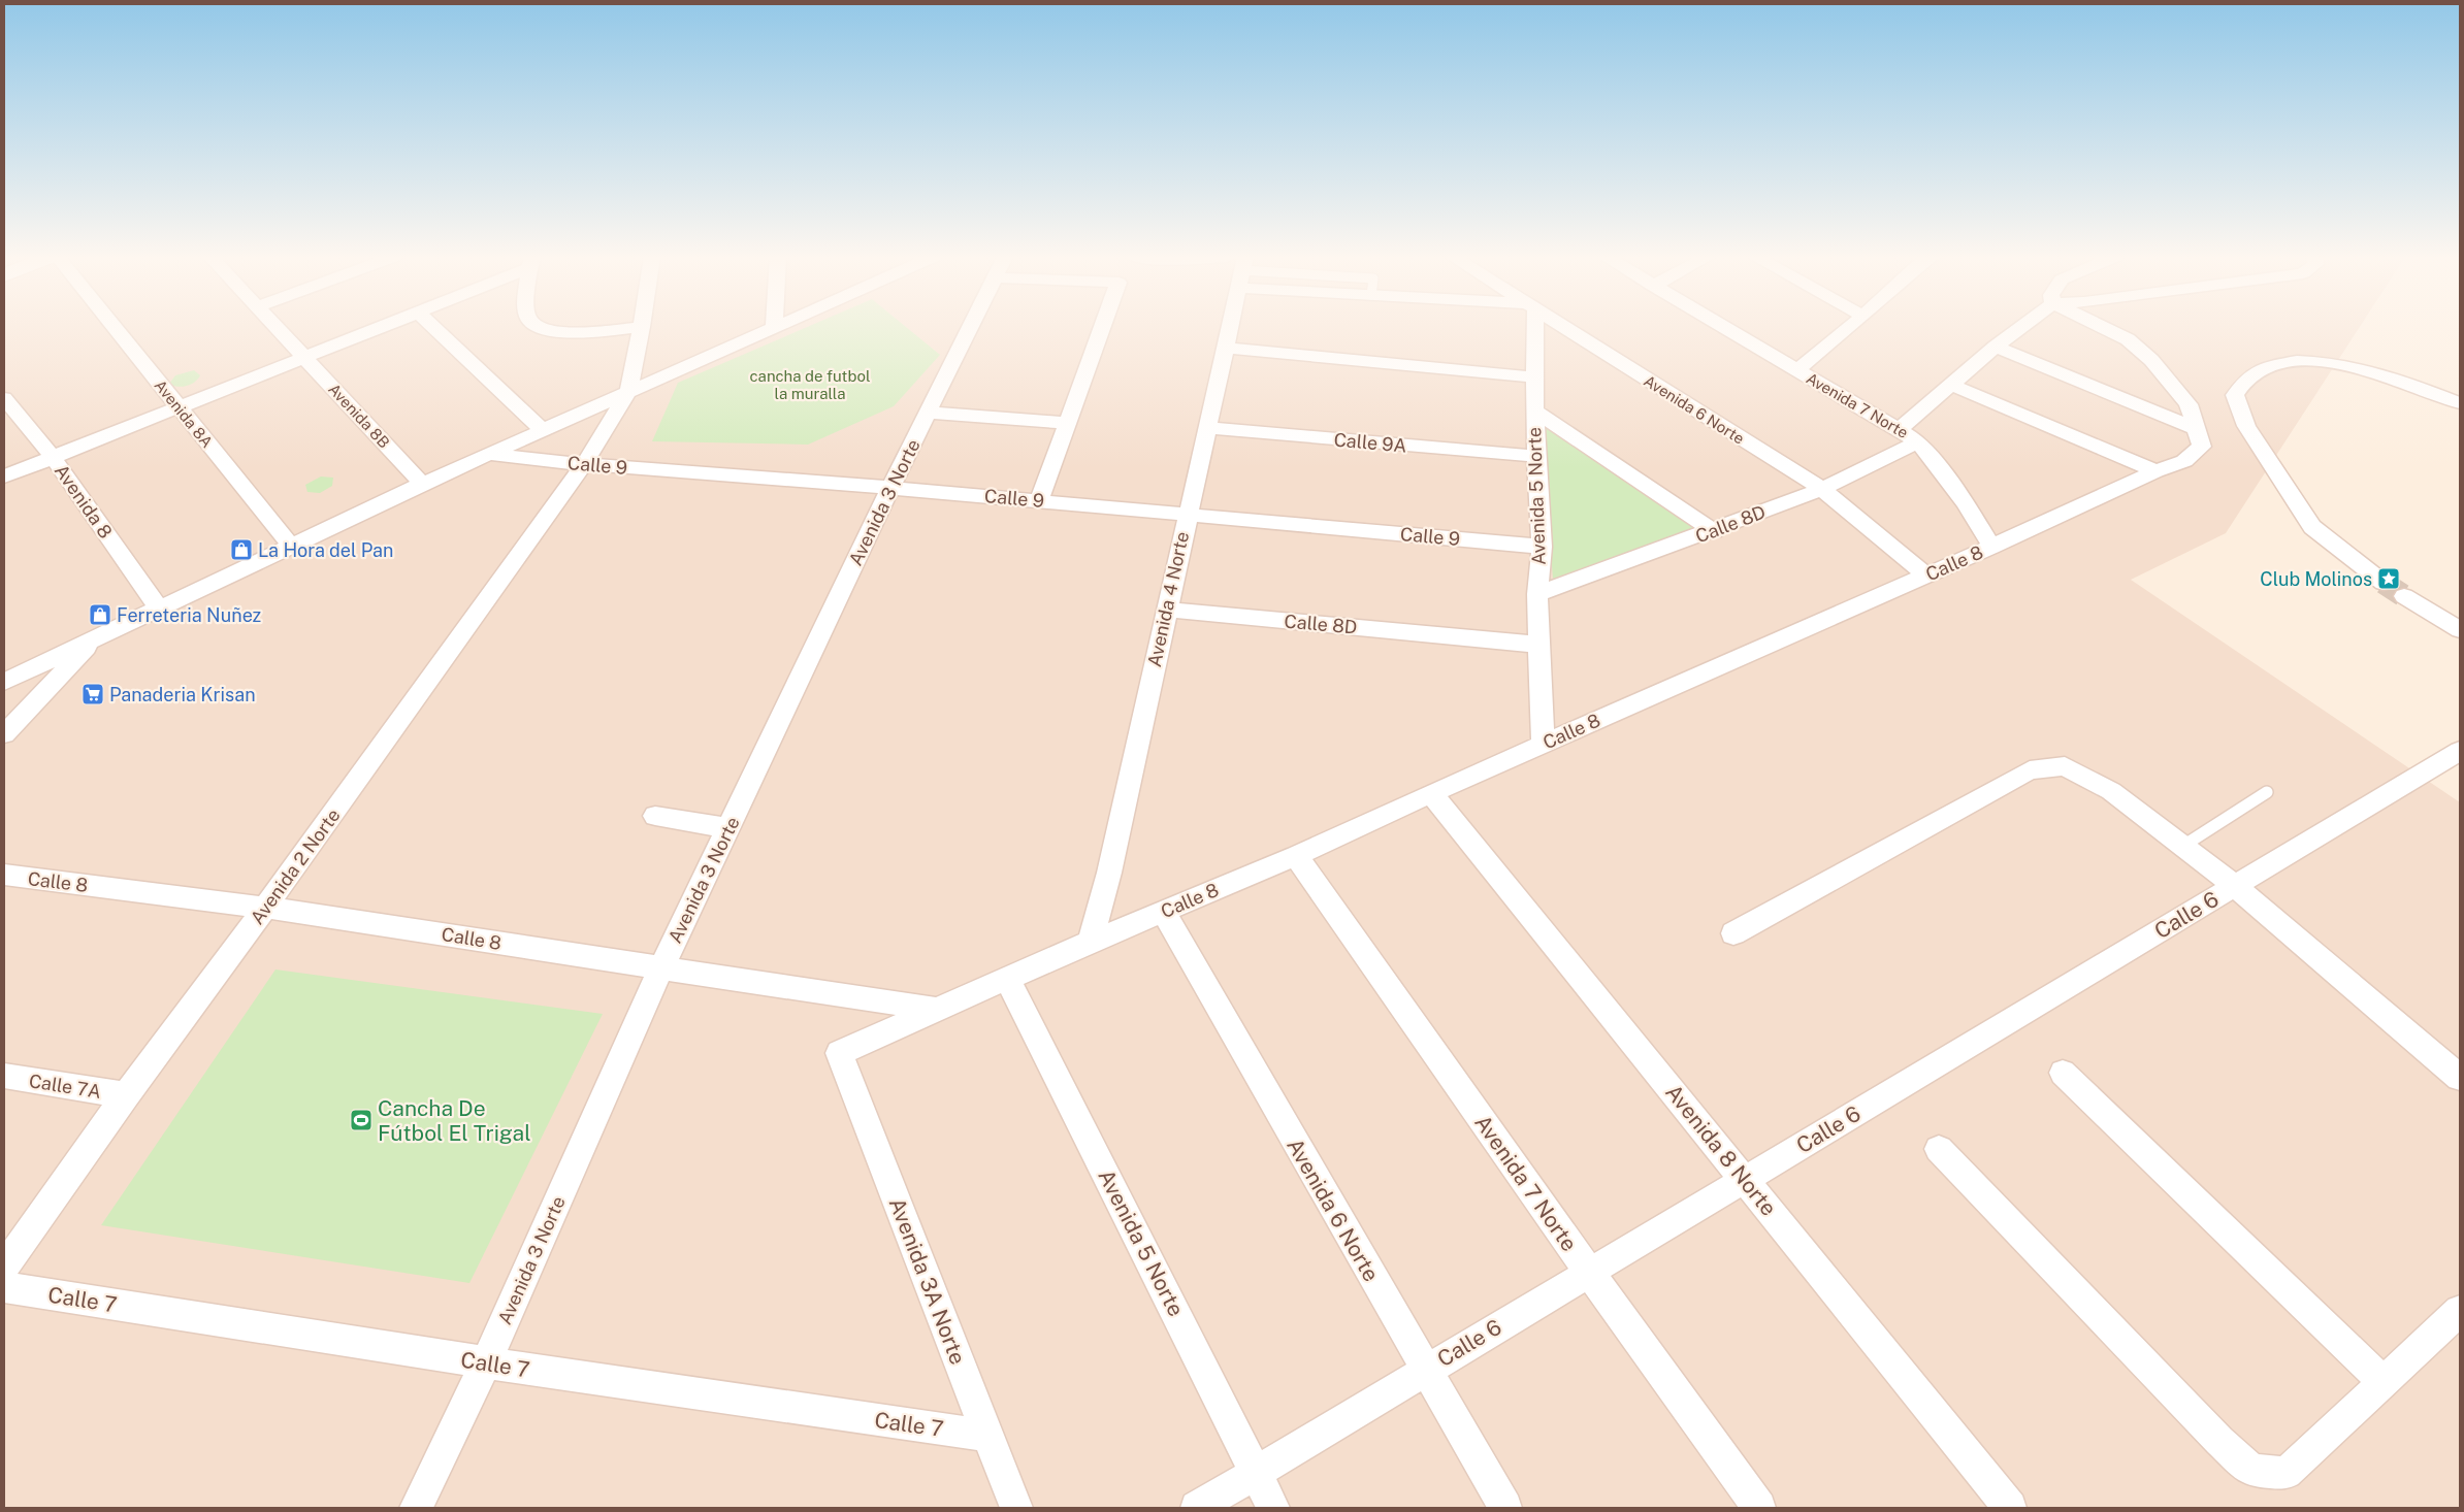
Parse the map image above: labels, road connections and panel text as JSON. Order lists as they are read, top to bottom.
{
  "streets": {
    "street": [
      "Avenida 7 Norte",
      "Avenida 6 Norte",
      "Avenida 8A",
      "Avenida 8B",
      "Calle 9A",
      "Calle 9",
      "Avenida 5 Norte",
      "Avenida 8",
      "Avenida 3 Norte",
      "Calle 8D",
      "Calle 8",
      "Avenida 4 Norte",
      "Avenida 2 Norte",
      "Calle 6",
      "Calle 7A",
      "Avenida 8 Norte",
      "Avenida 3A Norte",
      "Calle 7"
    ]
  },
  "crossings": [
    ["Avenida 7 Norte", "Calle 8D"],
    ["Avenida 7 Norte", "Calle 8"],
    ["Avenida 7 Norte", "Calle 6"],
    ["Avenida 6 Norte", "Calle 8D"],
    ["Avenida 6 Norte", "Calle 8"],
    ["Avenida 6 Norte", "Calle 6"],
    ["Calle 9A", "Avenida 5 Norte"],
    ["Calle 9A", "Avenida 4 Norte"],
    ["Calle 9", "Avenida 5 Norte"],
    ["Calle 9", "Avenida 3 Norte"],
    ["Calle 9", "Avenida 4 Norte"],
    ["Calle 9", "Avenida 2 Norte"],
    ["Avenida 5 Norte", "Calle 8D"],
    ["Avenida 5 Norte", "Calle 8"],
    ["Avenida 5 Norte", "Calle 6"],
    ["Avenida 3 Norte", "Calle 8"],
    ["Avenida 3 Norte", "Calle 7"],
    ["Calle 8D", "Avenida 4 Norte"],
    ["Calle 8", "Avenida 4 Norte"],
    ["Calle 8", "Avenida 2 Norte"],
    ["Calle 8", "Avenida 8 Norte"],
    ["Calle 8", "Avenida 3A Norte"],
    ["Avenida 2 Norte", "Calle 7A"],
    ["Calle 6", "Avenida 8 Norte"],
    ["Avenida 3A Norte", "Calle 7"]
  ],
  "parks": ["cancha de futbol la muralla"],
  "places": {
    "shop": ["La Hora del Pan", "Ferreteria Nuñez"],
    "place": ["Club Molinos"],
    "supermarket": ["Panaderia Krisan"],
    "sports": ["Cancha De Fútbol El Trigal"]
  }
}
